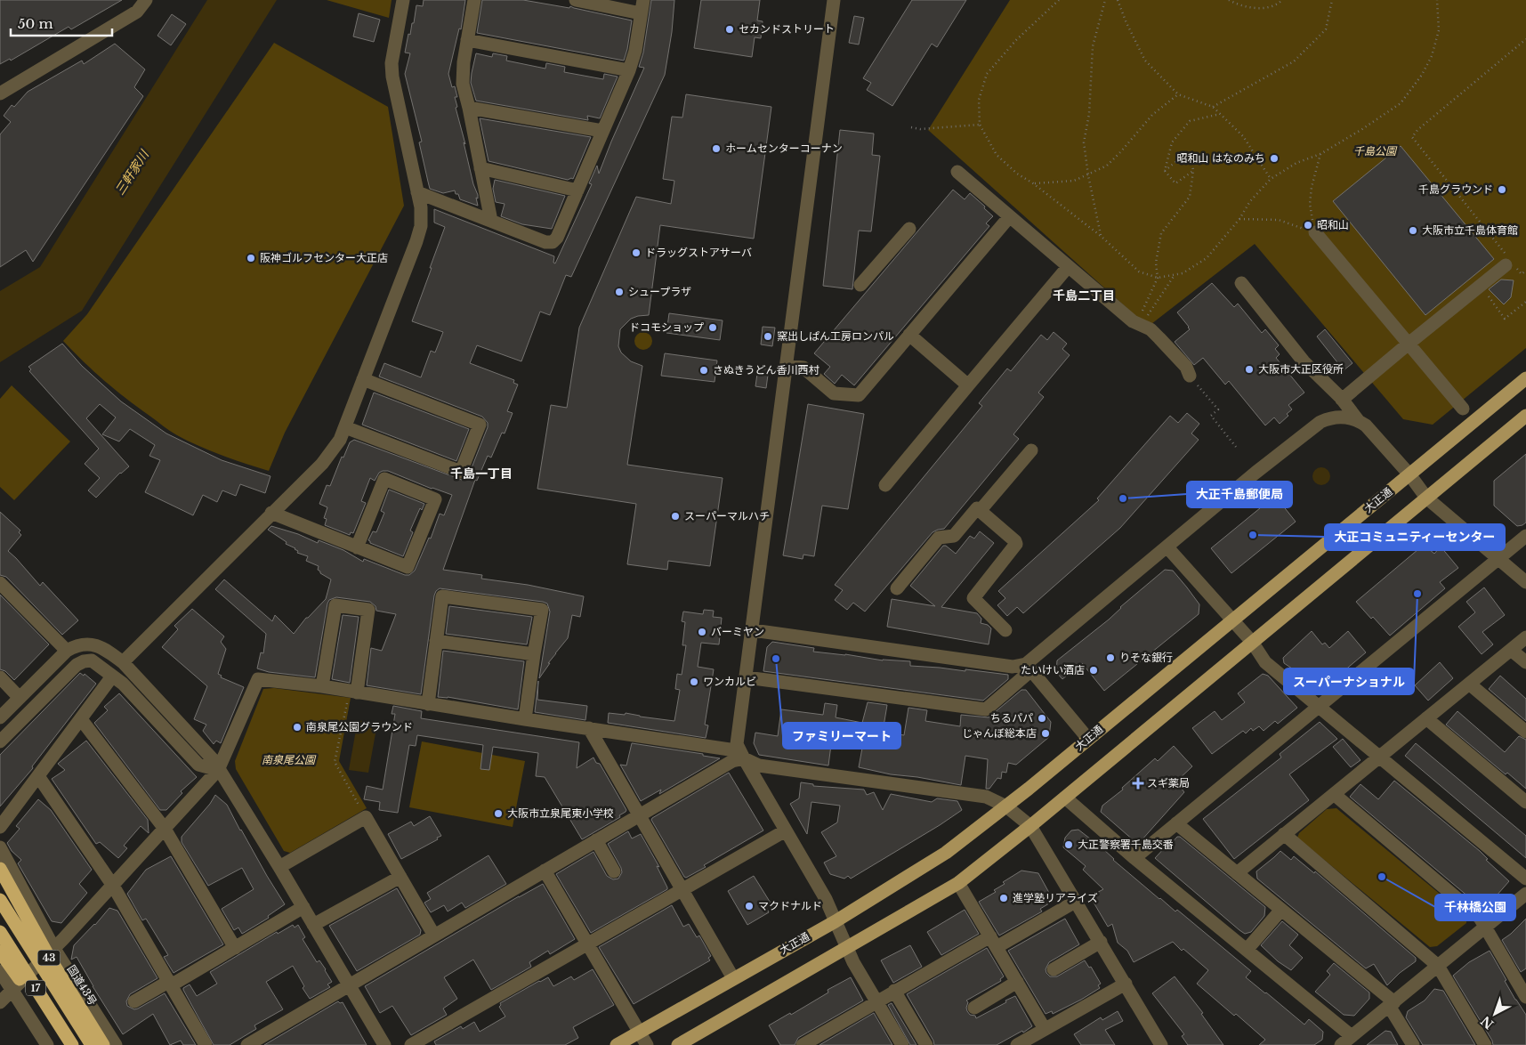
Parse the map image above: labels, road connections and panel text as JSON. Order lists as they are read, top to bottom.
{
  "streets": {
    "highway": ["43", "国道43号", "17"],
    "main road": ["大正通"]
  },
  "districts": ["千島二丁目", "千島一丁目"],
  "water": ["三軒家川"],
  "parks": ["千島公園", "南泉尾公園"],
  "places": {
    "other": [
      "セカンドストリート",
      "ホームセンターコーナン",
      "昭和山 はなのみち",
      "千島グラウンド",
      "昭和山",
      "大阪市立千島体育館",
      "ドラッグストアサーバ",
      "阪神ゴルフセンター大正店",
      "シュープラザ",
      "ドコモショップ",
      "窯出しぱん工房ロンパル",
      "大阪市大正区役所",
      "さぬきうどん香川西村",
      "大正千島郵便局",
      "スーパーマルハチ",
      "大正コミュニティーセンター",
      "スーパーナショナル",
      "バーミヤン",
      "りそな銀行",
      "ファミリーマート",
      "たいけい酒店",
      "ワンカルビ",
      "ちるパパ",
      "南泉尾公園グラウンド",
      "じゃんぼ総本店",
      "大阪市立泉尾東小学校",
      "大正警察署千島交番",
      "千林橋公園",
      "進学塾リアライズ",
      "マクドナルド"
    ],
    "health": ["スギ薬局"]
  },
  "scale_bar": "50 m",
  "north": "bottom left"
}
